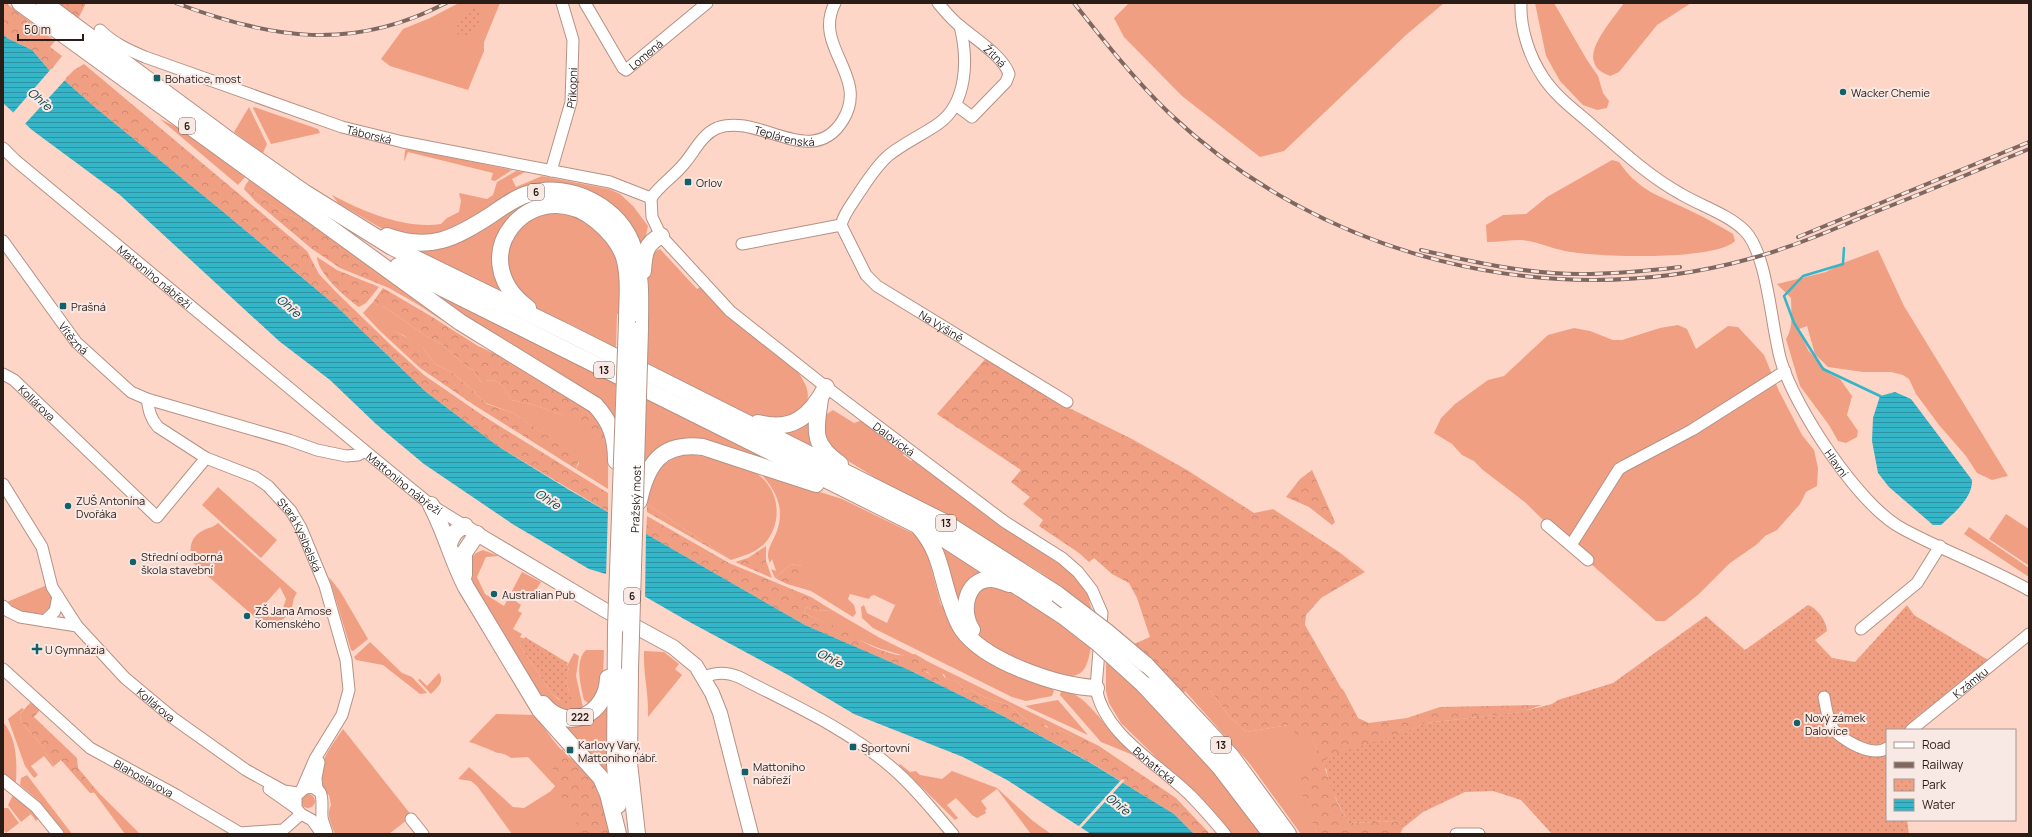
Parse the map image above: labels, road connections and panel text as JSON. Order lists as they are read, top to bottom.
{
  "streets": {
    "highway": [
      "6",
      "13",
      "Pražský most",
      "222"
    ],
    "main road": ["Mattoniho nábřeží"],
    "street": [
      "Lomená",
      "Žitná",
      "Příkopní",
      "Teplárenská",
      "Táborská",
      "Na Výšině",
      "Vítězná",
      "Kollárova",
      "Dalovická",
      "Hlavní",
      "Stará Kysibelská",
      "K zámku",
      "Bohatická",
      "Blahoslavova"
    ]
  },
  "crossings": [
    ["Příkopní", "Táborská"],
    ["6", "13"],
    ["6", "Pražský most"],
    ["6", "222"],
    ["Teplárenská", "Táborská"],
    ["Teplárenská", "Dalovická"],
    ["Táborská", "Dalovická"],
    ["Mattoniho nábřeží", "222"],
    ["Vítězná", "Stará Kysibelská"],
    ["Kollárova", "Stará Kysibelská"],
    ["Kollárova", "Blahoslavova"],
    ["Dalovická", "Bohatická"],
    ["Pražský most", "222"],
    ["Stará Kysibelská", "Blahoslavova"]
  ],
  "water": ["Ohře"],
  "places": {
    "transit": [
      "Bohatice, most",
      "Orlov",
      "Prašná",
      "Sportovní",
      "Karlovy Vary, Mattoniho nábř.",
      "Mattoniho nábřeží"
    ],
    "other": [
      "Wacker Chemie",
      "ZUŠ Antonína Dvořáka",
      "Střední odborná škola stavební",
      "Australian Pub",
      "ZŠ Jana Amose Komenského",
      "Nový zámek Dalovice"
    ],
    "health": ["U Gymnázia"]
  },
  "legend": [
    "Road",
    "Railway",
    "Park",
    "Water"
  ],
  "scale_bar": "50 m"
}
